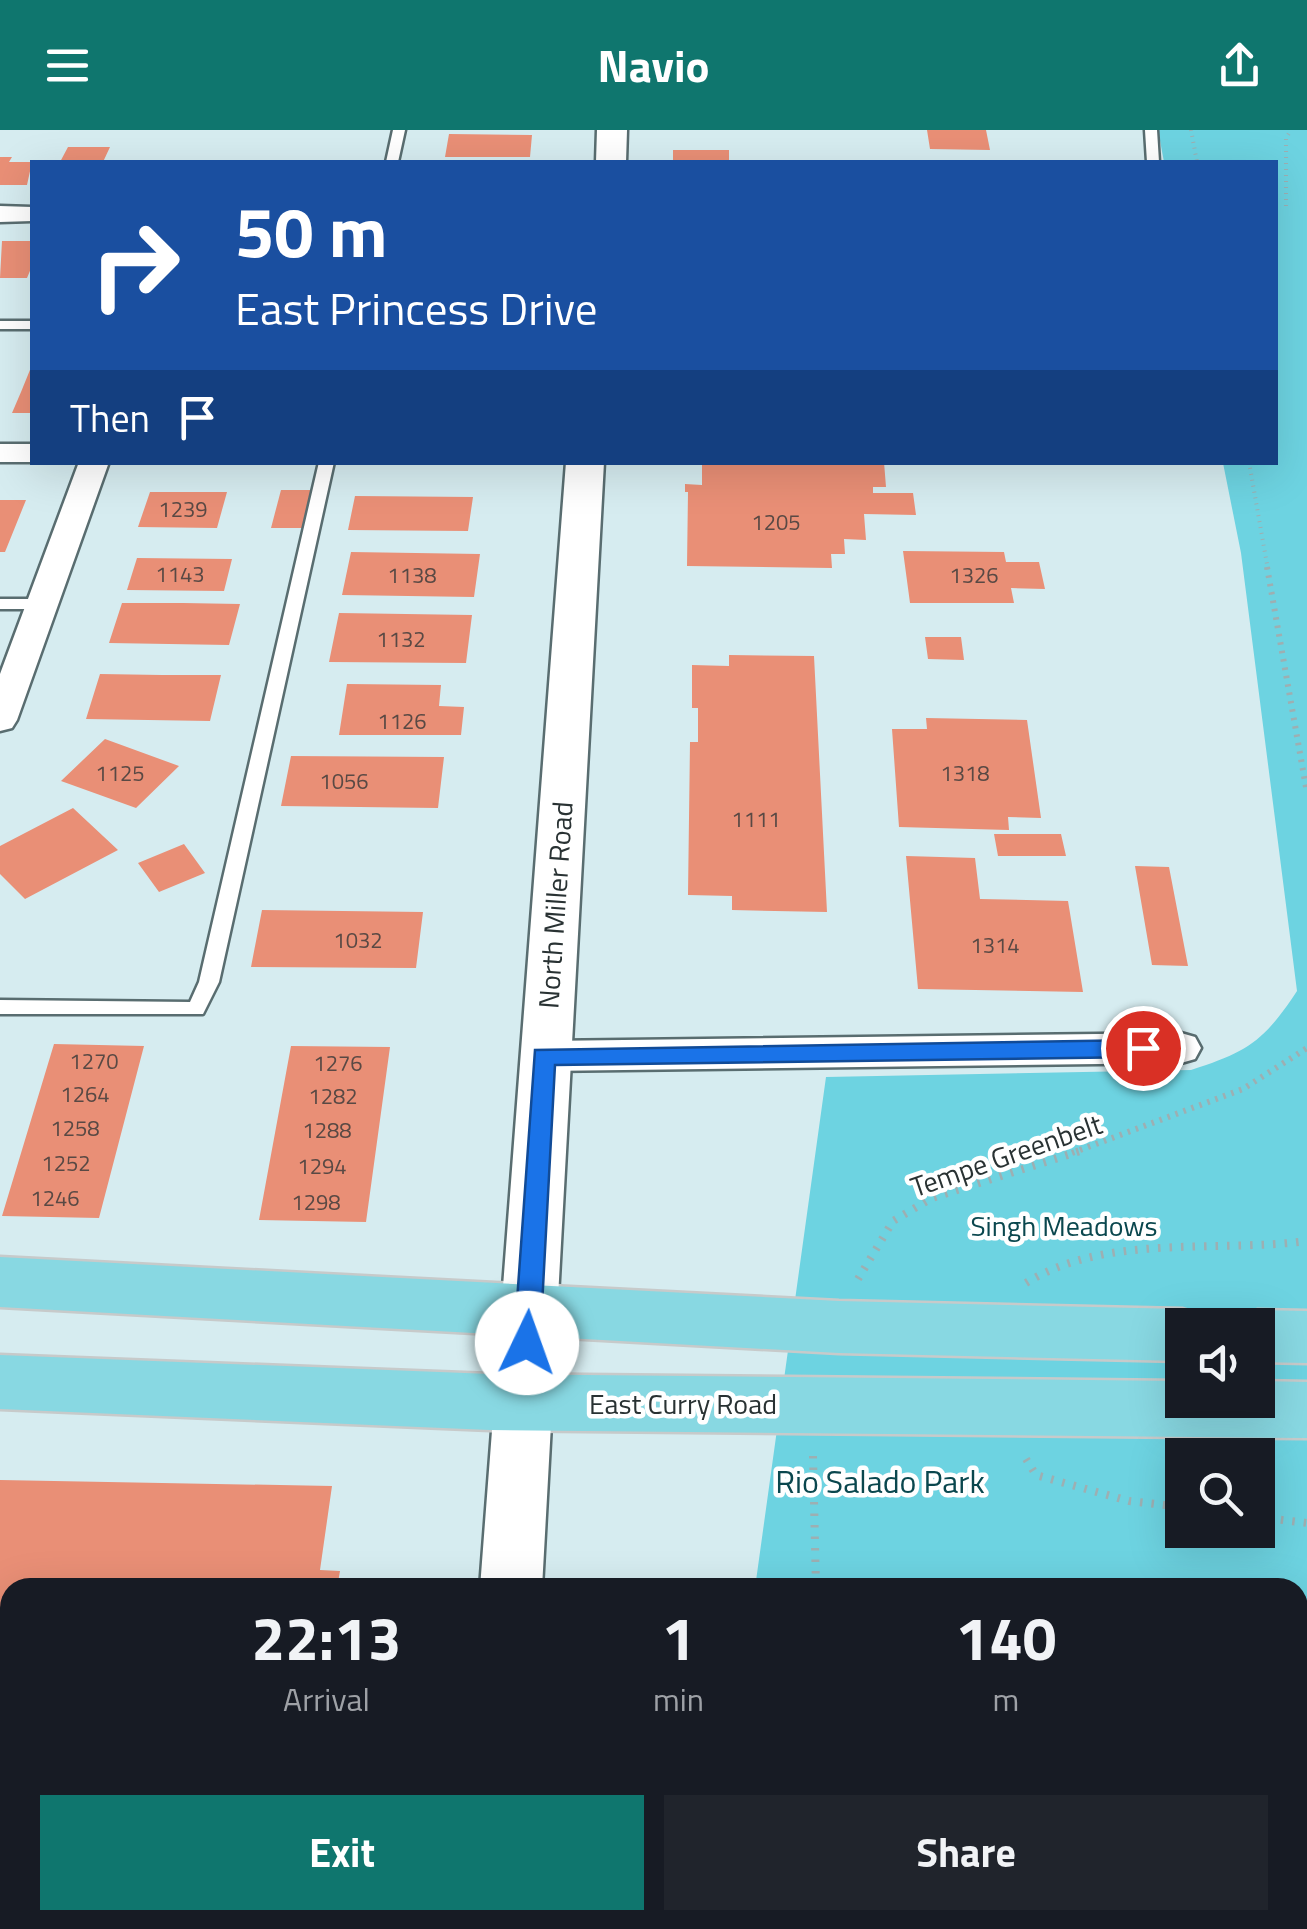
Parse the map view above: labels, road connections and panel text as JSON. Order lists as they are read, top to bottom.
{
  "streets": {
    "main road": ["East Curry Road"],
    "street": ["North Miller Road"],
    "path": ["Tempe Greenbelt"]
  },
  "crossings": [
    ["North Miller Road", "East Curry Road"]
  ],
  "parks": ["Singh Meadows", "Rio Salado Park"],
  "house_numbers": [
    "1239",
    "1205",
    "1143",
    "1138",
    "1326",
    "1132",
    "1126",
    "1125",
    "1318",
    "1056",
    "1111",
    "1032",
    "1314",
    "1270",
    "1276",
    "1264",
    "1282",
    "1258",
    "1288",
    "1252",
    "1294",
    "1246",
    "1298"
  ],
  "page": {
    "header": "Navio",
    "turn": ["50 m", "East Princess Drive"],
    "then": "Then",
    "eta": [
      "22:13",
      "Arrival",
      "1",
      "min",
      "140",
      "m"
    ],
    "buttons": ["Exit", "Share"]
  }
}
